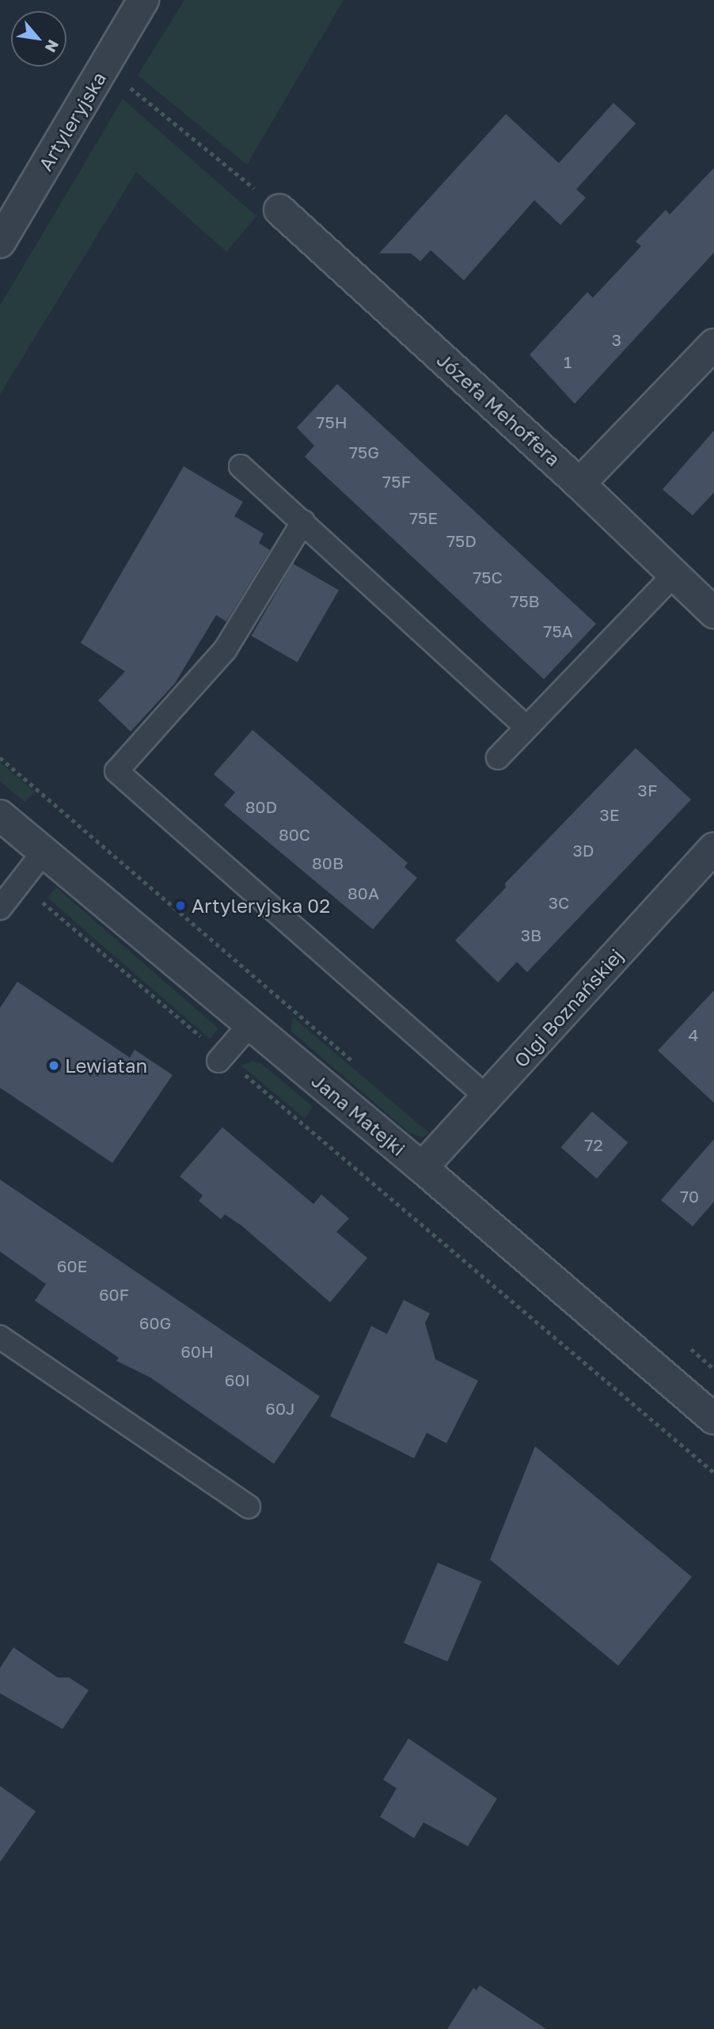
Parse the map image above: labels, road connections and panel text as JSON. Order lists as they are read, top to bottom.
{
  "streets": {
    "street": [
      "Artyleryjska",
      "Józefa Mehoffera",
      "Olgi Boznańskiej",
      "Jana Matejki"
    ]
  },
  "crossings": [
    ["Olgi Boznańskiej", "Jana Matejki"]
  ],
  "places": ["Artyleryjska 02", "Lewiatan"],
  "house_numbers": [
    "3",
    "1",
    "75H",
    "75G",
    "75F",
    "75E",
    "75D",
    "75C",
    "75B",
    "75A",
    "3F",
    "80D",
    "3E",
    "80C",
    "3D",
    "80B",
    "80A",
    "3C",
    "3B",
    "4",
    "72",
    "70",
    "60E",
    "60F",
    "60G",
    "60H",
    "60I",
    "60J"
  ],
  "north": "bottom right"
}
